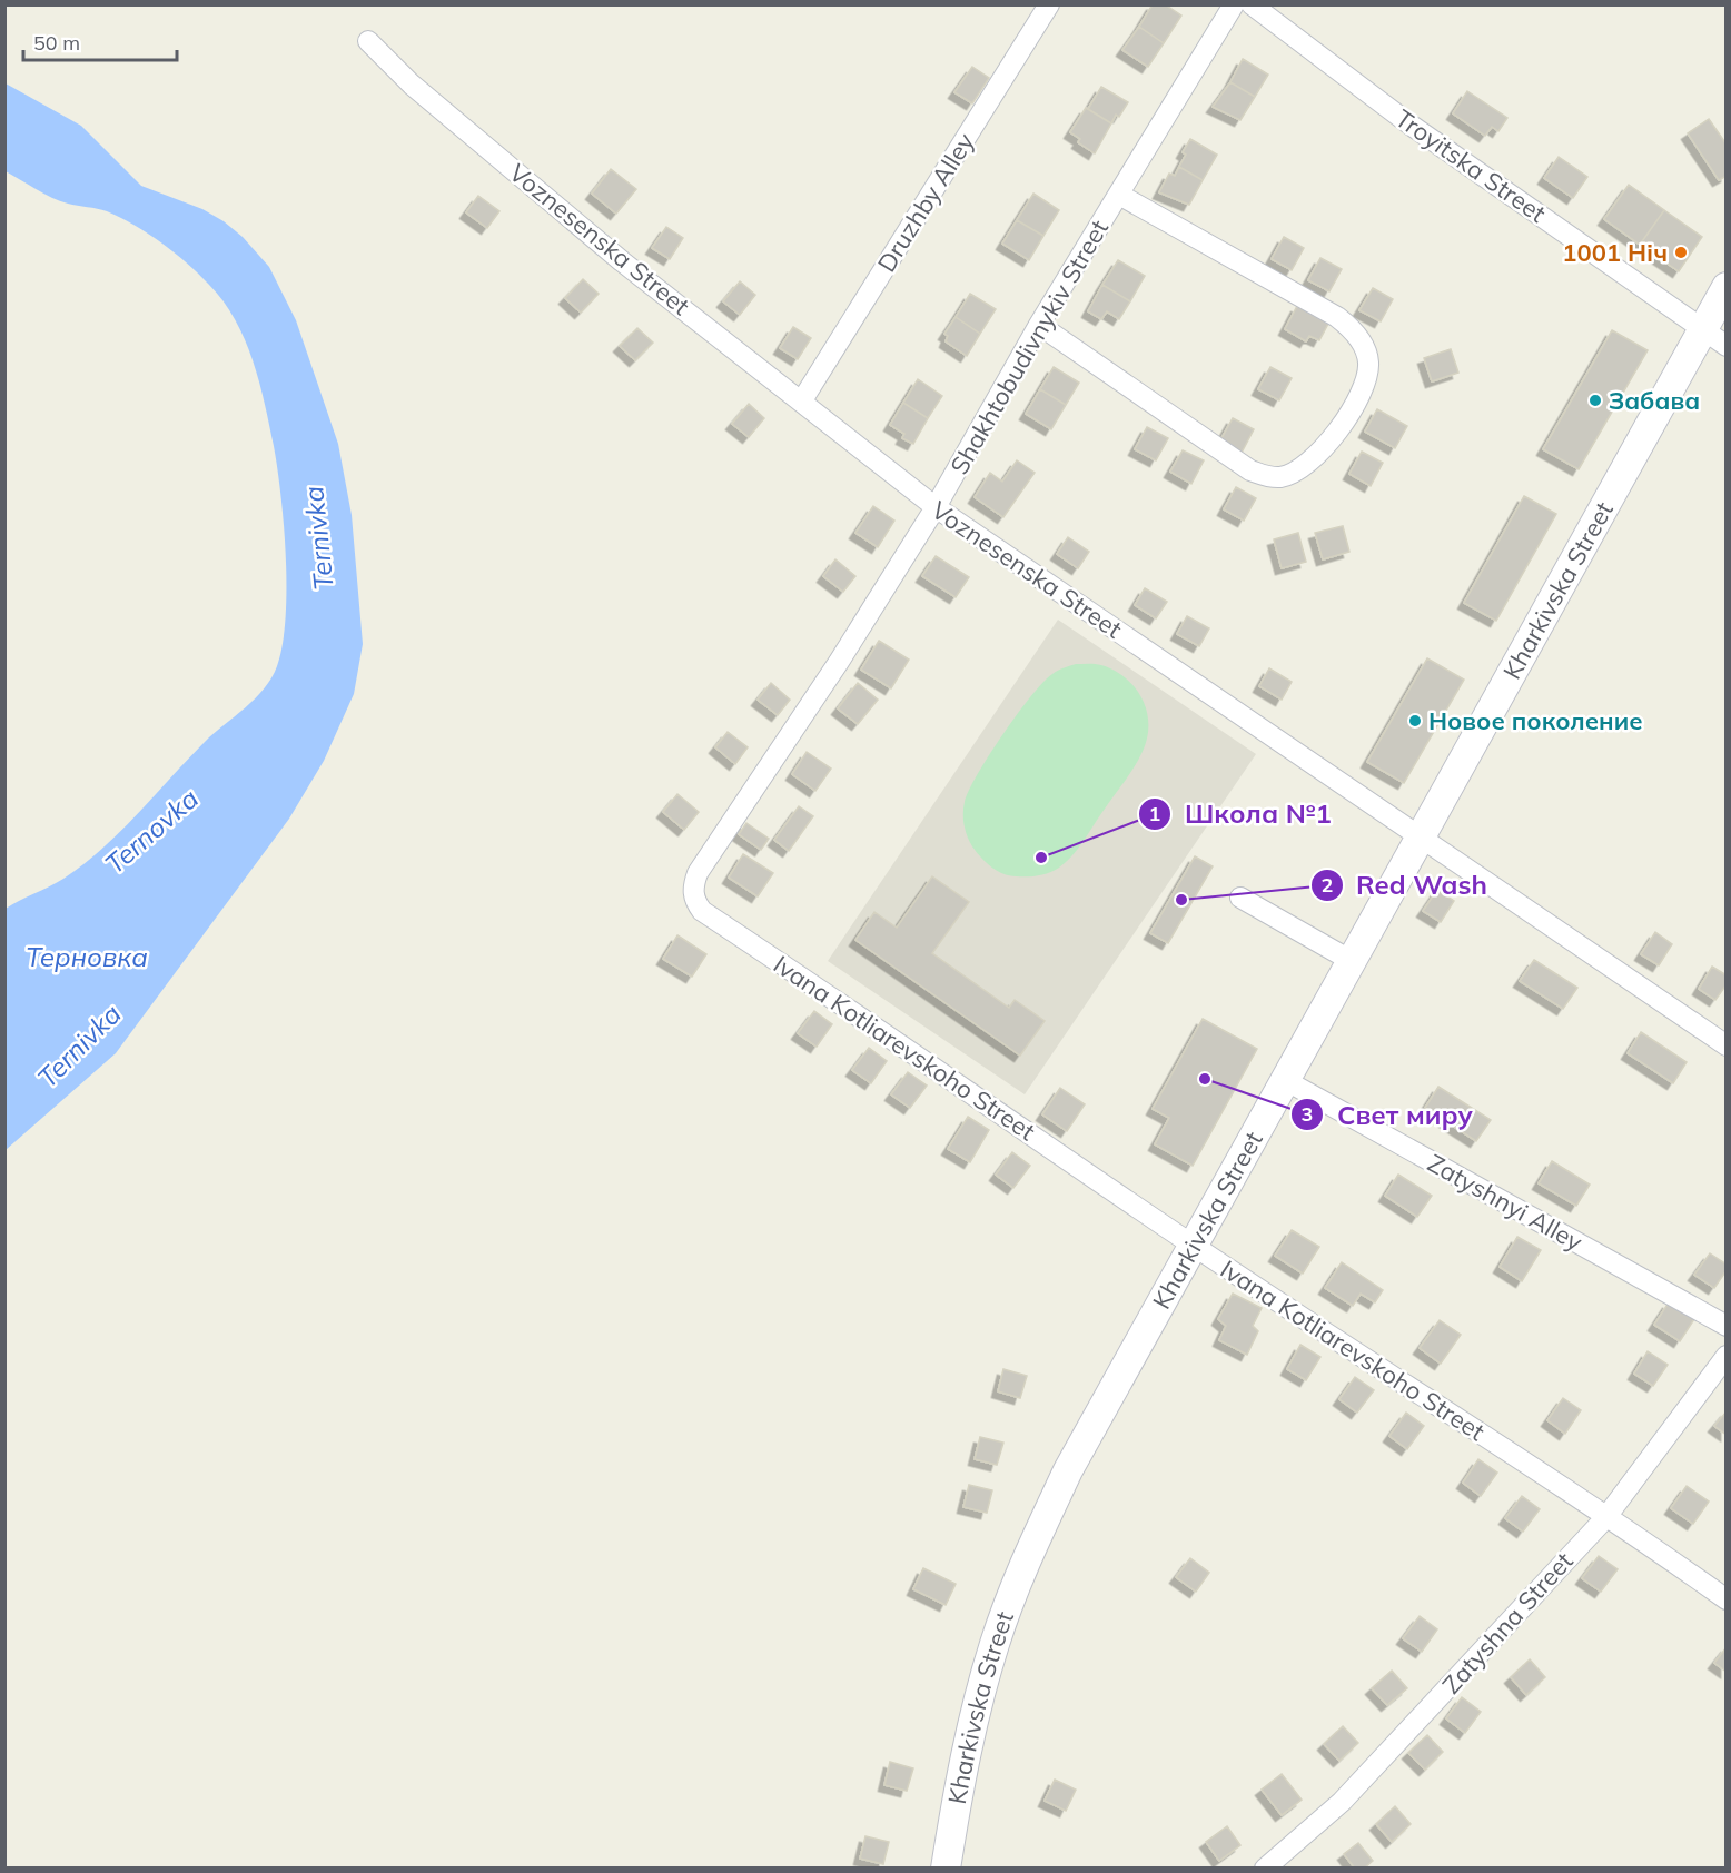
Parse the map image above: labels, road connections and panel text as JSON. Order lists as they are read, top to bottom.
{
  "streets": {
    "street": [
      "Troyitska Street",
      "Druzhby Alley",
      "Voznesenska Street",
      "Shakhtobudivnykiv Street",
      "Kharkivska Street",
      "Ivana Kotliarevskoho Street",
      "Zatyshnyi Alley",
      "Zatyshna Street"
    ]
  },
  "crossings": [
    ["Troyitska Street", "Kharkivska Street"],
    ["Druzhby Alley", "Voznesenska Street"],
    ["Voznesenska Street", "Shakhtobudivnykiv Street"],
    ["Voznesenska Street", "Kharkivska Street"],
    ["Shakhtobudivnykiv Street", "Ivana Kotliarevskoho Street"],
    ["Kharkivska Street", "Ivana Kotliarevskoho Street"],
    ["Kharkivska Street", "Zatyshnyi Alley"],
    ["Ivana Kotliarevskoho Street", "Zatyshna Street"]
  ],
  "water": ["Ternivka", "Ternovka", "Терновка"],
  "places": [
    "1001 Ніч",
    "Забава",
    "Новое поколение",
    "Школа №1",
    "Red Wash",
    "Свет миру"
  ],
  "scale_bar": "50 m"
}
